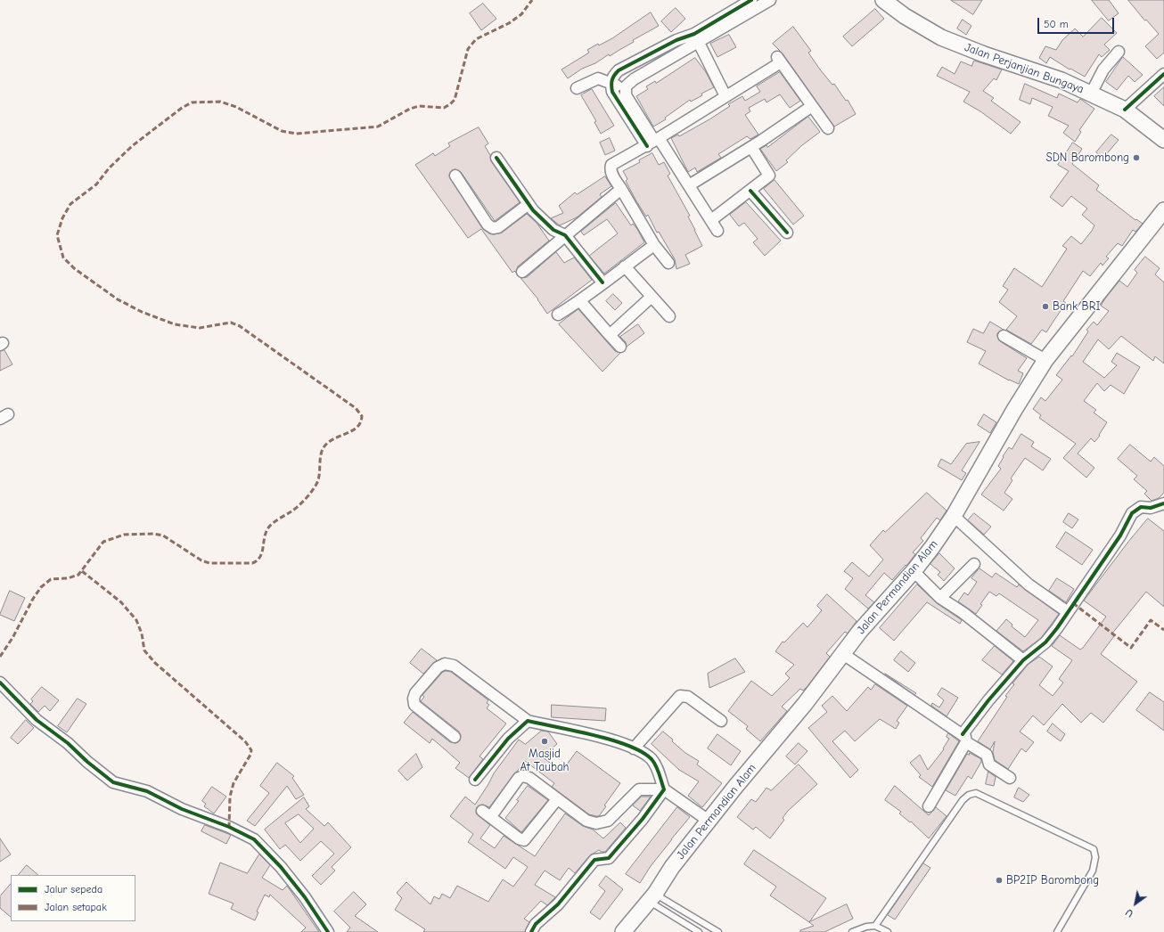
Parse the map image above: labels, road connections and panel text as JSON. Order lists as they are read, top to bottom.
{
  "streets": {
    "main road": ["Jalan Perjanjian Bungaya", "Jalan Permandian Alam"]
  },
  "places": [
    "SDN Barombong",
    "Bank BRI",
    "Masjid At Taubah",
    "BP2IP Barombong"
  ],
  "legend": ["Jalur sepeda", "Jalan setapak"],
  "scale_bar": "50 m",
  "north": "bottom left"
}
